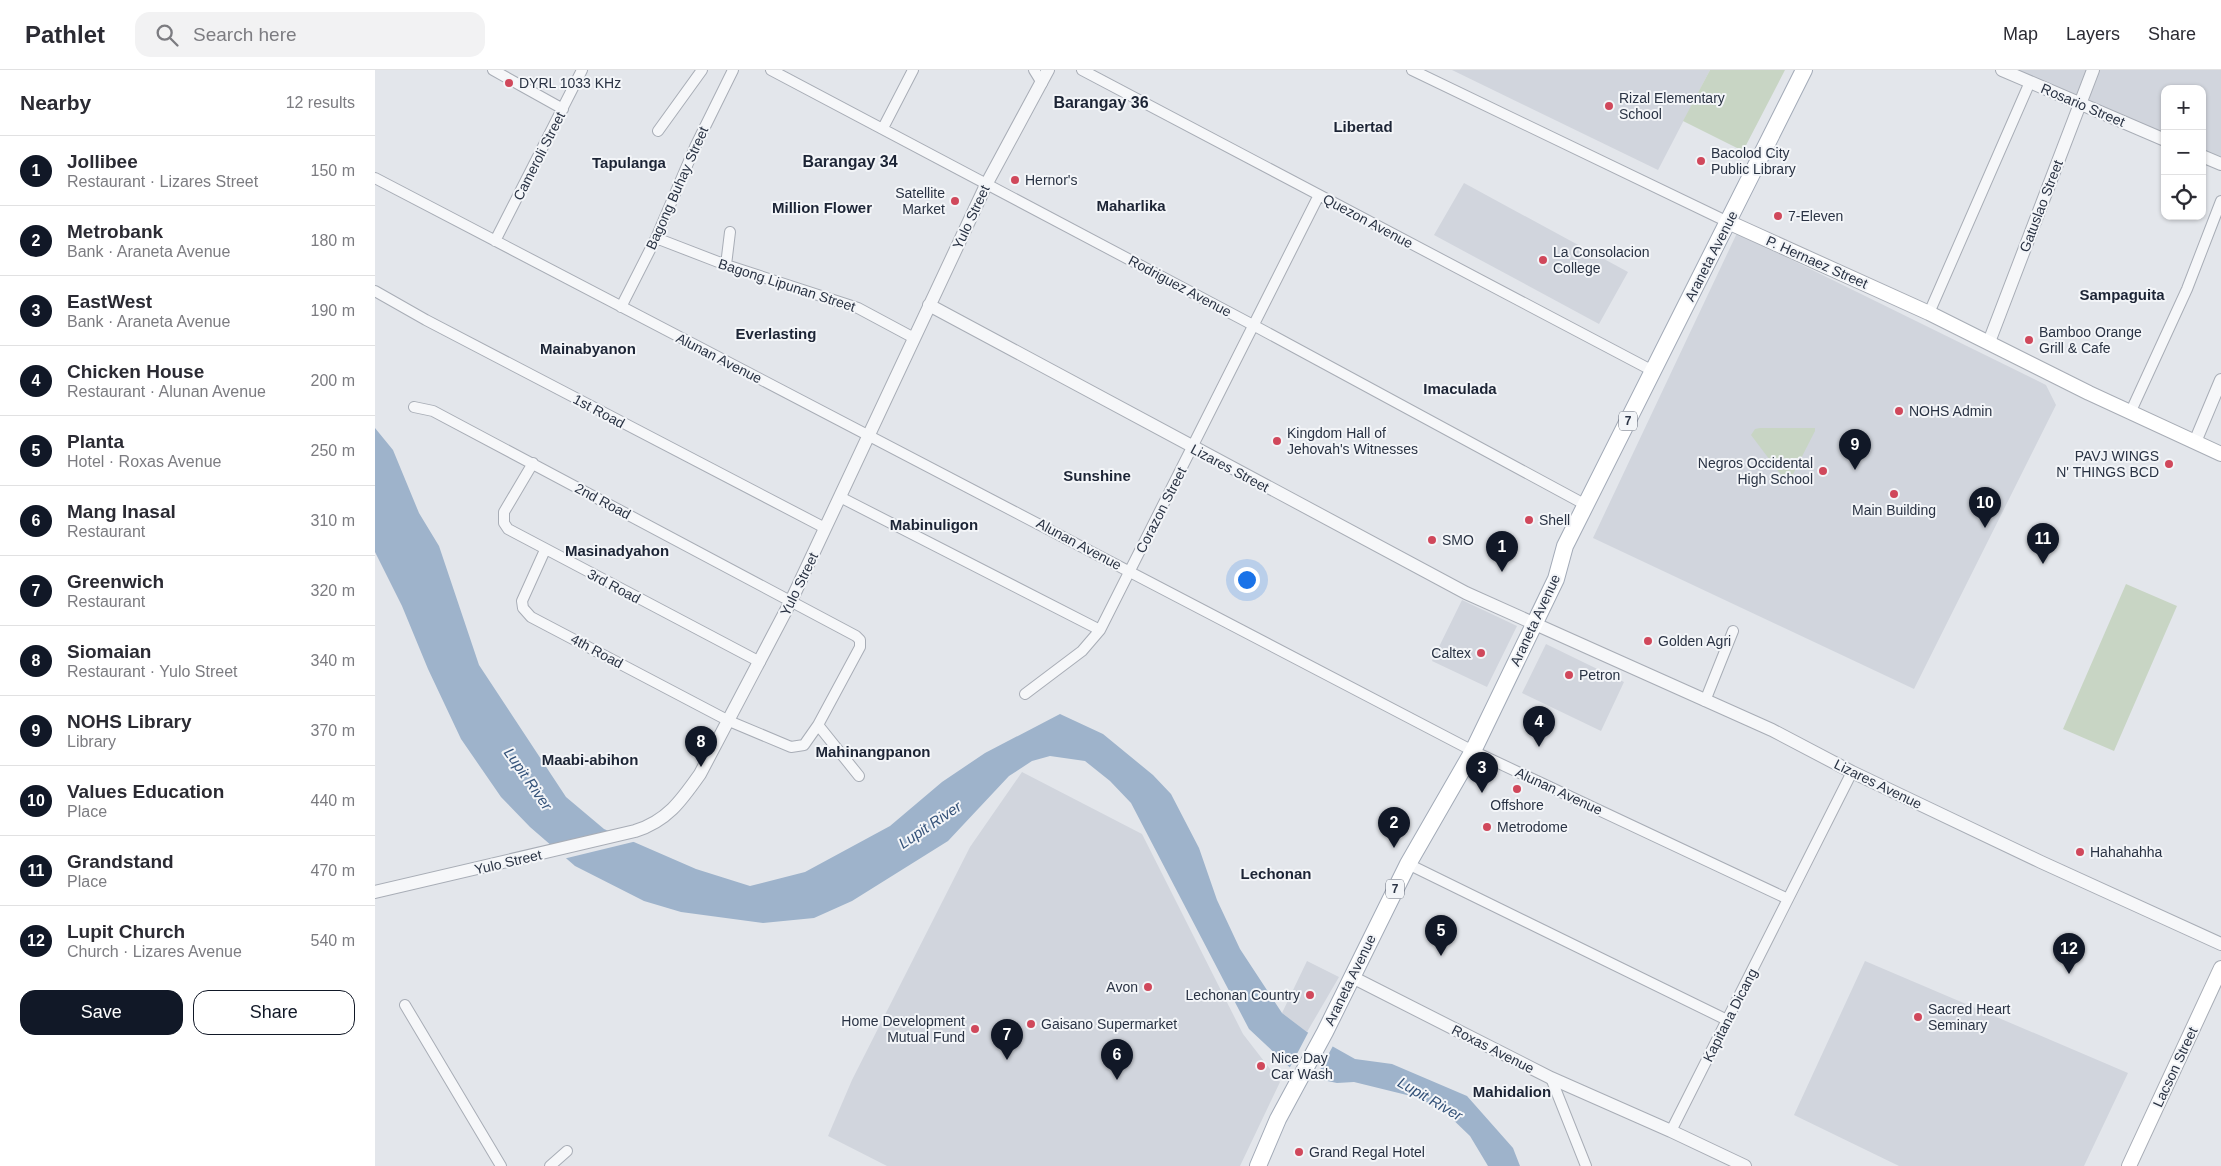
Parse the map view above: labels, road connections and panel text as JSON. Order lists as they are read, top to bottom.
{
  "streets": {
    "main road": [
      "Araneta Avenue",
      "P. Hernaez Street",
      "7",
      "Lacson Street"
    ],
    "street": [
      "Rosario Street",
      "Cameroli Street",
      "Bagong Buhay Street",
      "Gatuslao Street",
      "Yulo Street",
      "Quezon Avenue",
      "Bagong Lipunan Street",
      "Rodriguez Avenue",
      "Alunan Avenue",
      "1st Road",
      "Lizares Street",
      "2nd Road",
      "Corazon Street",
      "3rd Road",
      "4th Road",
      "Lizares Avenue",
      "Kapitana Dicang",
      "Roxas Avenue"
    ]
  },
  "crossings": [
    ["Rosario Street", "Gatuslao Street"],
    ["Cameroli Street", "Alunan Avenue"],
    ["Bagong Buhay Street", "Bagong Lipunan Street"],
    ["Bagong Buhay Street", "Alunan Avenue"],
    ["Gatuslao Street", "P. Hernaez Street"],
    ["Yulo Street", "Bagong Lipunan Street"],
    ["Yulo Street", "Rodriguez Avenue"],
    ["Yulo Street", "Alunan Avenue"],
    ["Yulo Street", "1st Road"],
    ["Yulo Street", "Lizares Street"],
    ["Yulo Street", "2nd Road"],
    ["Yulo Street", "3rd Road"],
    ["Yulo Street", "4th Road"],
    ["Quezon Avenue", "Araneta Avenue"],
    ["Quezon Avenue", "Corazon Street"],
    ["Araneta Avenue", "P. Hernaez Street"],
    ["Araneta Avenue", "Rodriguez Avenue"],
    ["Araneta Avenue", "Alunan Avenue"],
    ["Araneta Avenue", "Lizares Street"],
    ["Araneta Avenue", "Lizares Avenue"],
    ["Araneta Avenue", "Roxas Avenue"],
    ["Rodriguez Avenue", "Corazon Street"],
    ["Alunan Avenue", "Corazon Street"],
    ["Alunan Avenue", "Kapitana Dicang"],
    ["Lizares Street", "Corazon Street"],
    ["Lizares Street", "Lizares Avenue"],
    ["2nd Road", "3rd Road"],
    ["2nd Road", "4th Road"],
    ["3rd Road", "4th Road"],
    ["Lizares Avenue", "Kapitana Dicang"],
    ["Kapitana Dicang", "Roxas Avenue"]
  ],
  "districts": [
    "Barangay 36",
    "Libertad",
    "Barangay 34",
    "Tapulanga",
    "Maharlika",
    "Million Flower",
    "Sampaguita",
    "Everlasting",
    "Mainabyanon",
    "Imaculada",
    "Sunshine",
    "Mabinuligon",
    "Masinadyahon",
    "Mahinangpanon",
    "Maabi-abihon",
    "Lechonan",
    "Mahidalion"
  ],
  "water": ["Lupit River"],
  "places": [
    "DYRL 1033 KHz",
    "Rizal Elementary School",
    "Bacolod City Public Library",
    "Hernor's",
    "Satellite Market",
    "7-Eleven",
    "La Consolacion College",
    "Bamboo Orange Grill & Cafe",
    "NOHS Admin",
    "Kingdom Hall of Jehovah's Witnesses",
    "PAVJ WINGS N' THINGS BCD",
    "Negros Occidental High School",
    "Main Building",
    "Shell",
    "SMO",
    "Golden Agri",
    "Caltex",
    "Petron",
    "Offshore",
    "Metrodome",
    "Hahahahha",
    "Avon",
    "Lechonan Country",
    "Sacred Heart Seminary",
    "Gaisano Supermarket",
    "Home Development Mutual Fund",
    "Nice Day Car Wash",
    "Grand Regal Hotel"
  ],
  "page": {
    "header": "Pathlet",
    "search": "Search here",
    "nav": ["Map", "Layers", "Share"],
    "heading": ["Nearby", "12 results"],
    "map_buttons": ["+", "−"],
    "list": [
      {
        "mark": "1",
        "name": "Jollibee",
        "note": "Restaurant · Lizares Street",
        "value": "150 m"
      },
      {
        "mark": "2",
        "name": "Metrobank",
        "note": "Bank · Araneta Avenue",
        "value": "180 m"
      },
      {
        "mark": "3",
        "name": "EastWest",
        "note": "Bank · Araneta Avenue",
        "value": "190 m"
      },
      {
        "mark": "4",
        "name": "Chicken House",
        "note": "Restaurant · Alunan Avenue",
        "value": "200 m"
      },
      {
        "mark": "5",
        "name": "Planta",
        "note": "Hotel · Roxas Avenue",
        "value": "250 m"
      },
      {
        "mark": "6",
        "name": "Mang Inasal",
        "note": "Restaurant",
        "value": "310 m"
      },
      {
        "mark": "7",
        "name": "Greenwich",
        "note": "Restaurant",
        "value": "320 m"
      },
      {
        "mark": "8",
        "name": "Siomaian",
        "note": "Restaurant · Yulo Street",
        "value": "340 m"
      },
      {
        "mark": "9",
        "name": "NOHS Library",
        "note": "Library",
        "value": "370 m"
      },
      {
        "mark": "10",
        "name": "Values Education",
        "note": "Place",
        "value": "440 m"
      },
      {
        "mark": "11",
        "name": "Grandstand",
        "note": "Place",
        "value": "470 m"
      },
      {
        "mark": "12",
        "name": "Lupit Church",
        "note": "Church · Lizares Avenue",
        "value": "540 m"
      }
    ],
    "pins": [
      "9",
      "10",
      "11",
      "1",
      "4",
      "8",
      "3",
      "2",
      "5",
      "12",
      "7",
      "6"
    ],
    "buttons": ["Save", "Share"]
  }
}
